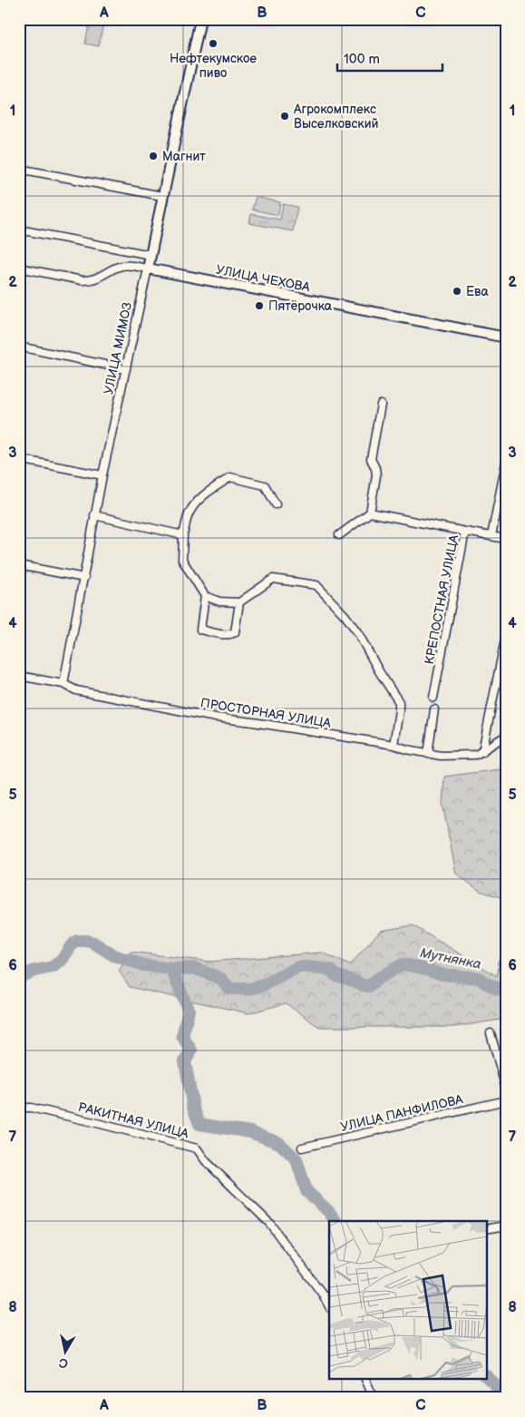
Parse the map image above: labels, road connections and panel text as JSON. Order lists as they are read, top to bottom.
{
  "streets": {
    "street": [
      "УЛИЦА ЧЕХОВА",
      "УЛИЦА МИМОЗ",
      "КРЕПОСТНАЯ УЛИЦА",
      "ПРОСТОРНАЯ УЛИЦА",
      "УЛИЦА ПАНФИЛОВА",
      "РАКИТНАЯ УЛИЦА"
    ]
  },
  "crossings": [
    ["УЛИЦА ЧЕХОВА", "УЛИЦА МИМОЗ"],
    ["УЛИЦА МИМОЗ", "ПРОСТОРНАЯ УЛИЦА"]
  ],
  "water": ["Мутнянка"],
  "places": [
    "Нефтекумское пиво",
    "Агрокомплекс Выселковский",
    "Магнит",
    "Ева",
    "Пятёрочка"
  ],
  "scale_bar": "100 m",
  "north": "bottom",
  "grid": {
    "columns": ["A", "B", "C"],
    "rows": [
      "1",
      "2",
      "3",
      "4",
      "5",
      "6",
      "7",
      "8"
    ]
  }
}
